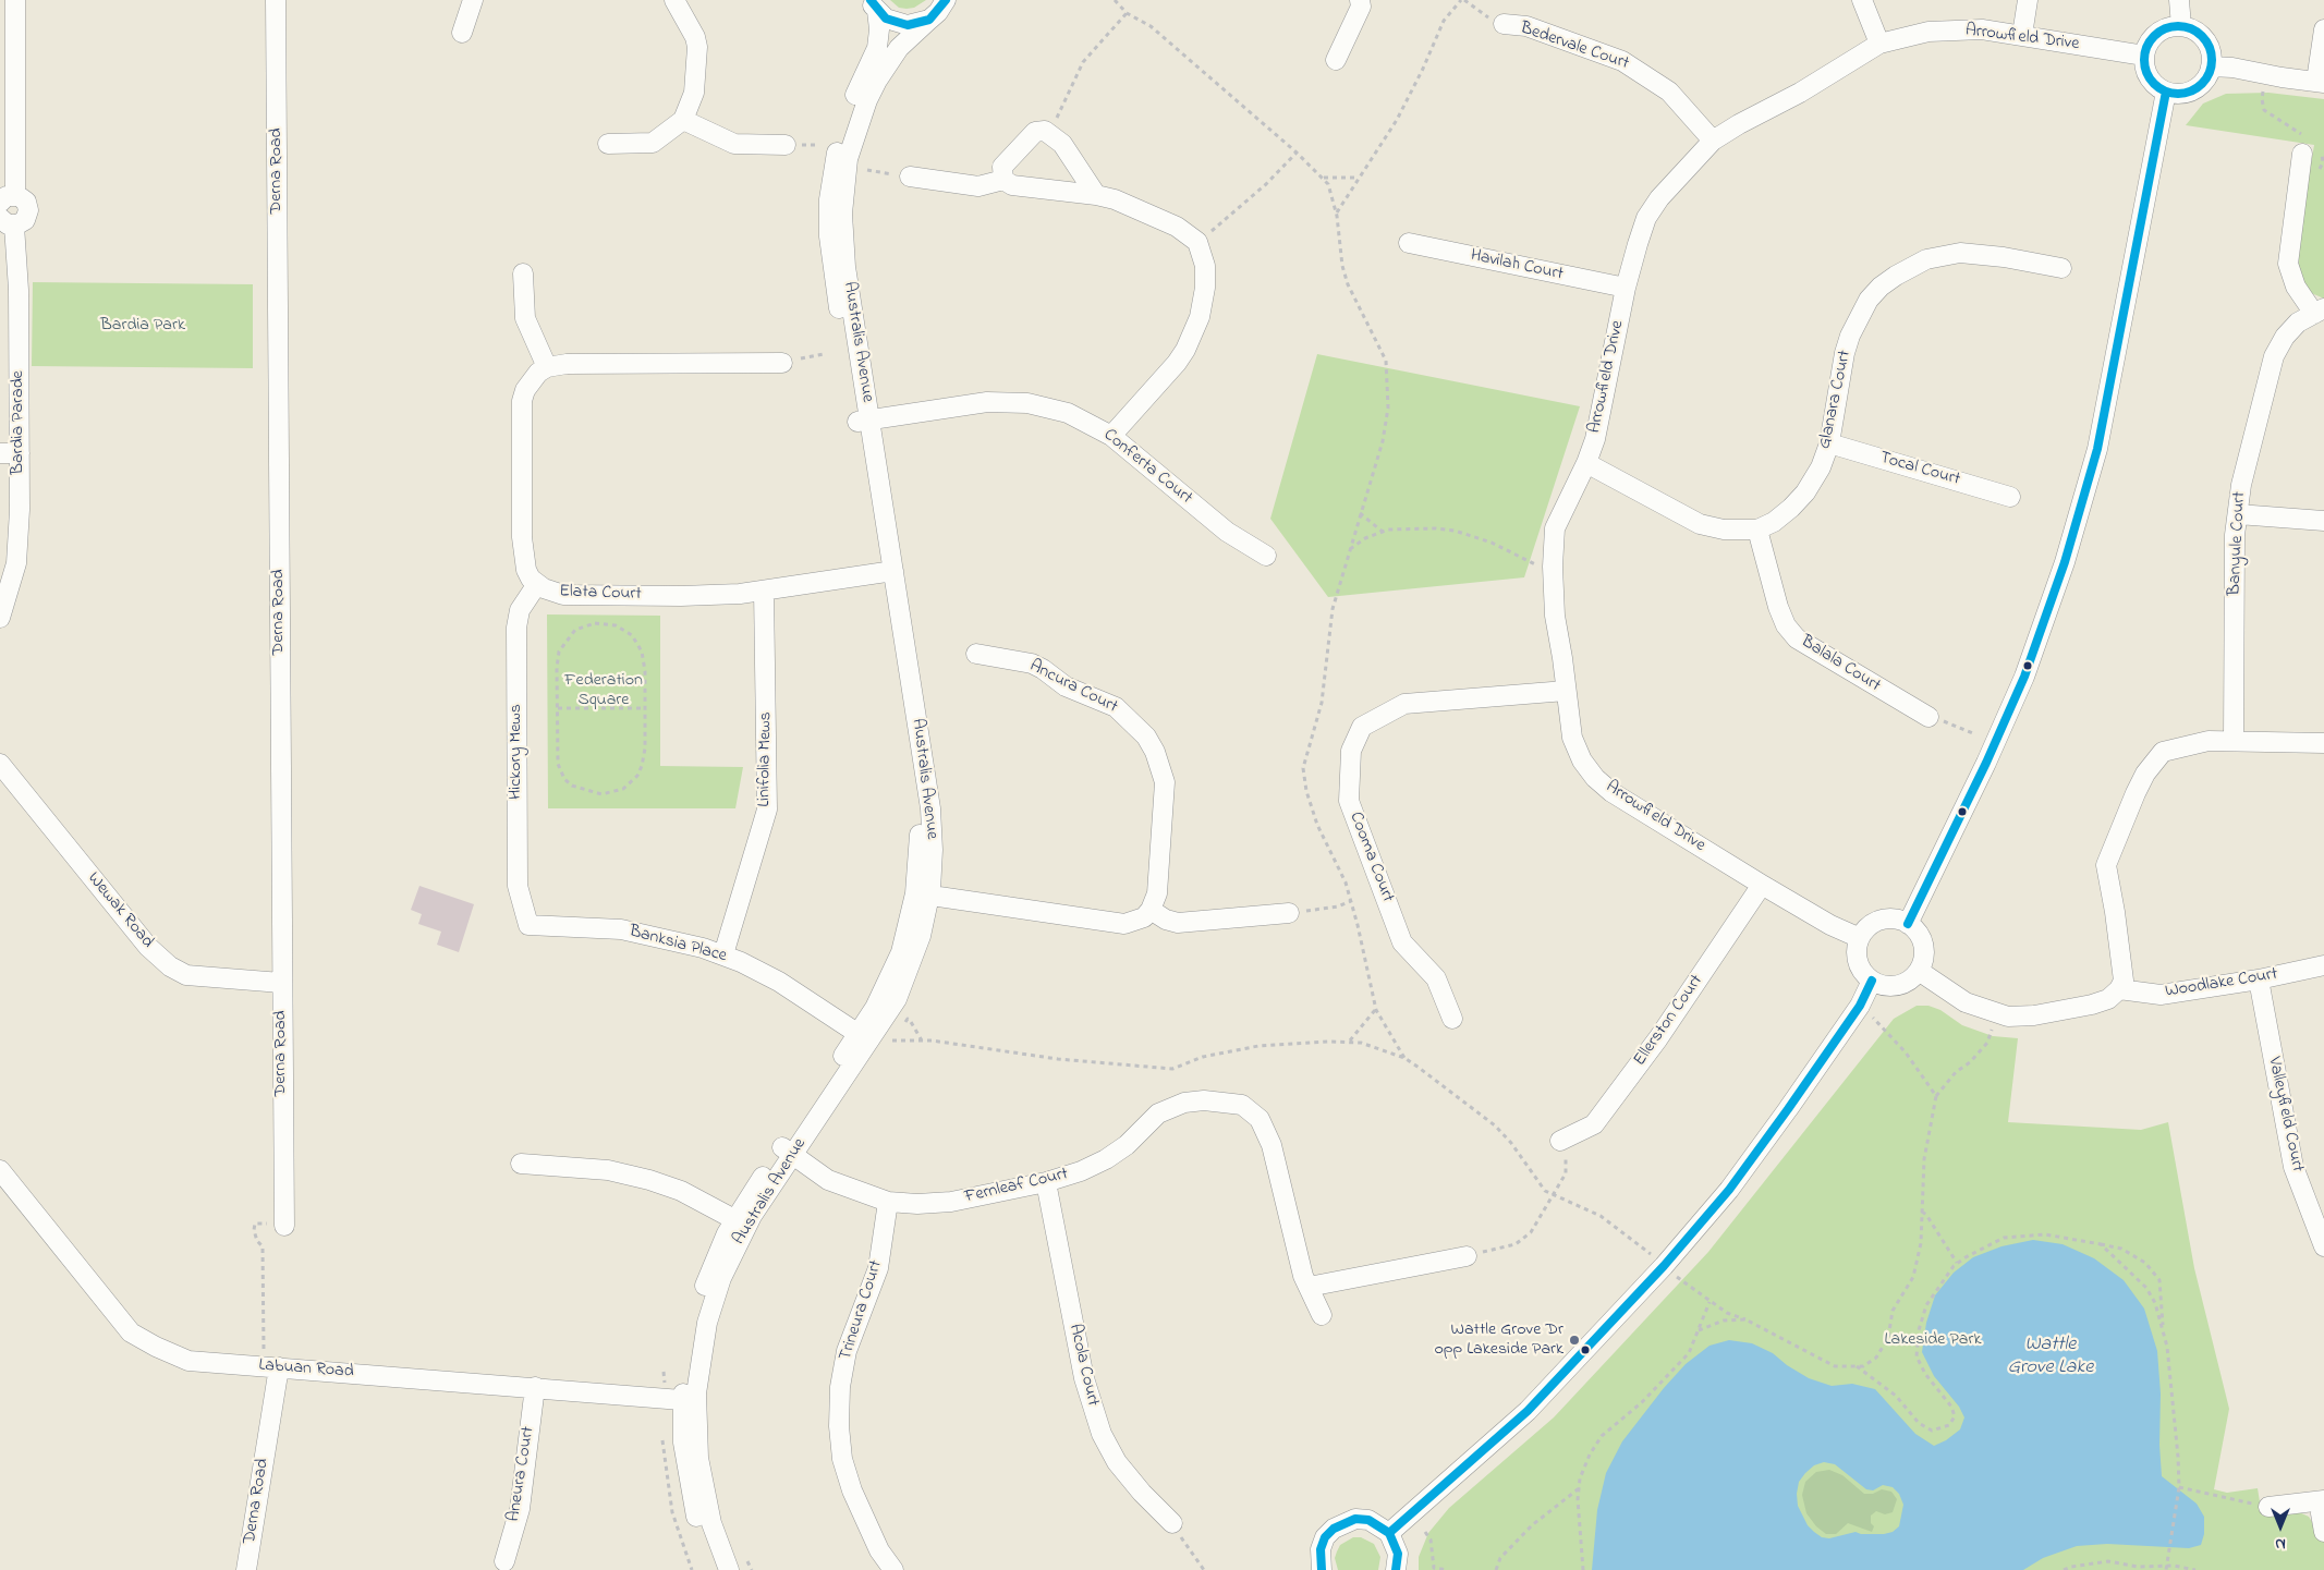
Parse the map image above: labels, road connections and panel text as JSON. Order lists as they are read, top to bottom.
{
  "streets": {
    "street": [
      "Arrowfield Drive",
      "Bedervale Court",
      "Derna Road",
      "Havilah Court",
      "Australis Avenue",
      "Glanara Court",
      "Bardia Parade",
      "Conferta Court",
      "Tocal Court",
      "Banyule Court",
      "Elata Court",
      "Balala Court",
      "Ancura Court",
      "Hickory Mews",
      "Linifolia Mews",
      "Cooma Court",
      "Wewak Road",
      "Banksia Place",
      "Woodlake Court",
      "Ellerston Court",
      "Valleyfield Court",
      "Fernleaf Court",
      "Trineura Court",
      "Acola Court",
      "Labuan Road",
      "Aneura Court"
    ]
  },
  "crossings": [
    ["Arrowfield Drive", "Bedervale Court"],
    ["Arrowfield Drive", "Havilah Court"],
    ["Arrowfield Drive", "Cooma Court"],
    ["Arrowfield Drive", "Ellerston Court"],
    ["Derna Road", "Wewak Road"],
    ["Derna Road", "Labuan Road"],
    ["Australis Avenue", "Conferta Court"],
    ["Australis Avenue", "Elata Court"],
    ["Australis Avenue", "Banksia Place"],
    ["Australis Avenue", "Fernleaf Court"],
    ["Australis Avenue", "Labuan Road"],
    ["Glanara Court", "Tocal Court"],
    ["Glanara Court", "Balala Court"],
    ["Elata Court", "Hickory Mews"],
    ["Elata Court", "Linifolia Mews"],
    ["Hickory Mews", "Banksia Place"],
    ["Linifolia Mews", "Banksia Place"],
    ["Woodlake Court", "Valleyfield Court"],
    ["Fernleaf Court", "Trineura Court"],
    ["Fernleaf Court", "Acola Court"],
    ["Labuan Road", "Aneura Court"]
  ],
  "water": ["Wattle Grove Lake"],
  "parks": ["Bardia Park", "Federation Square", "Lakeside Park"],
  "places": ["Wattle Grove Dr opp Lakeside Park"],
  "north": "bottom"
}
